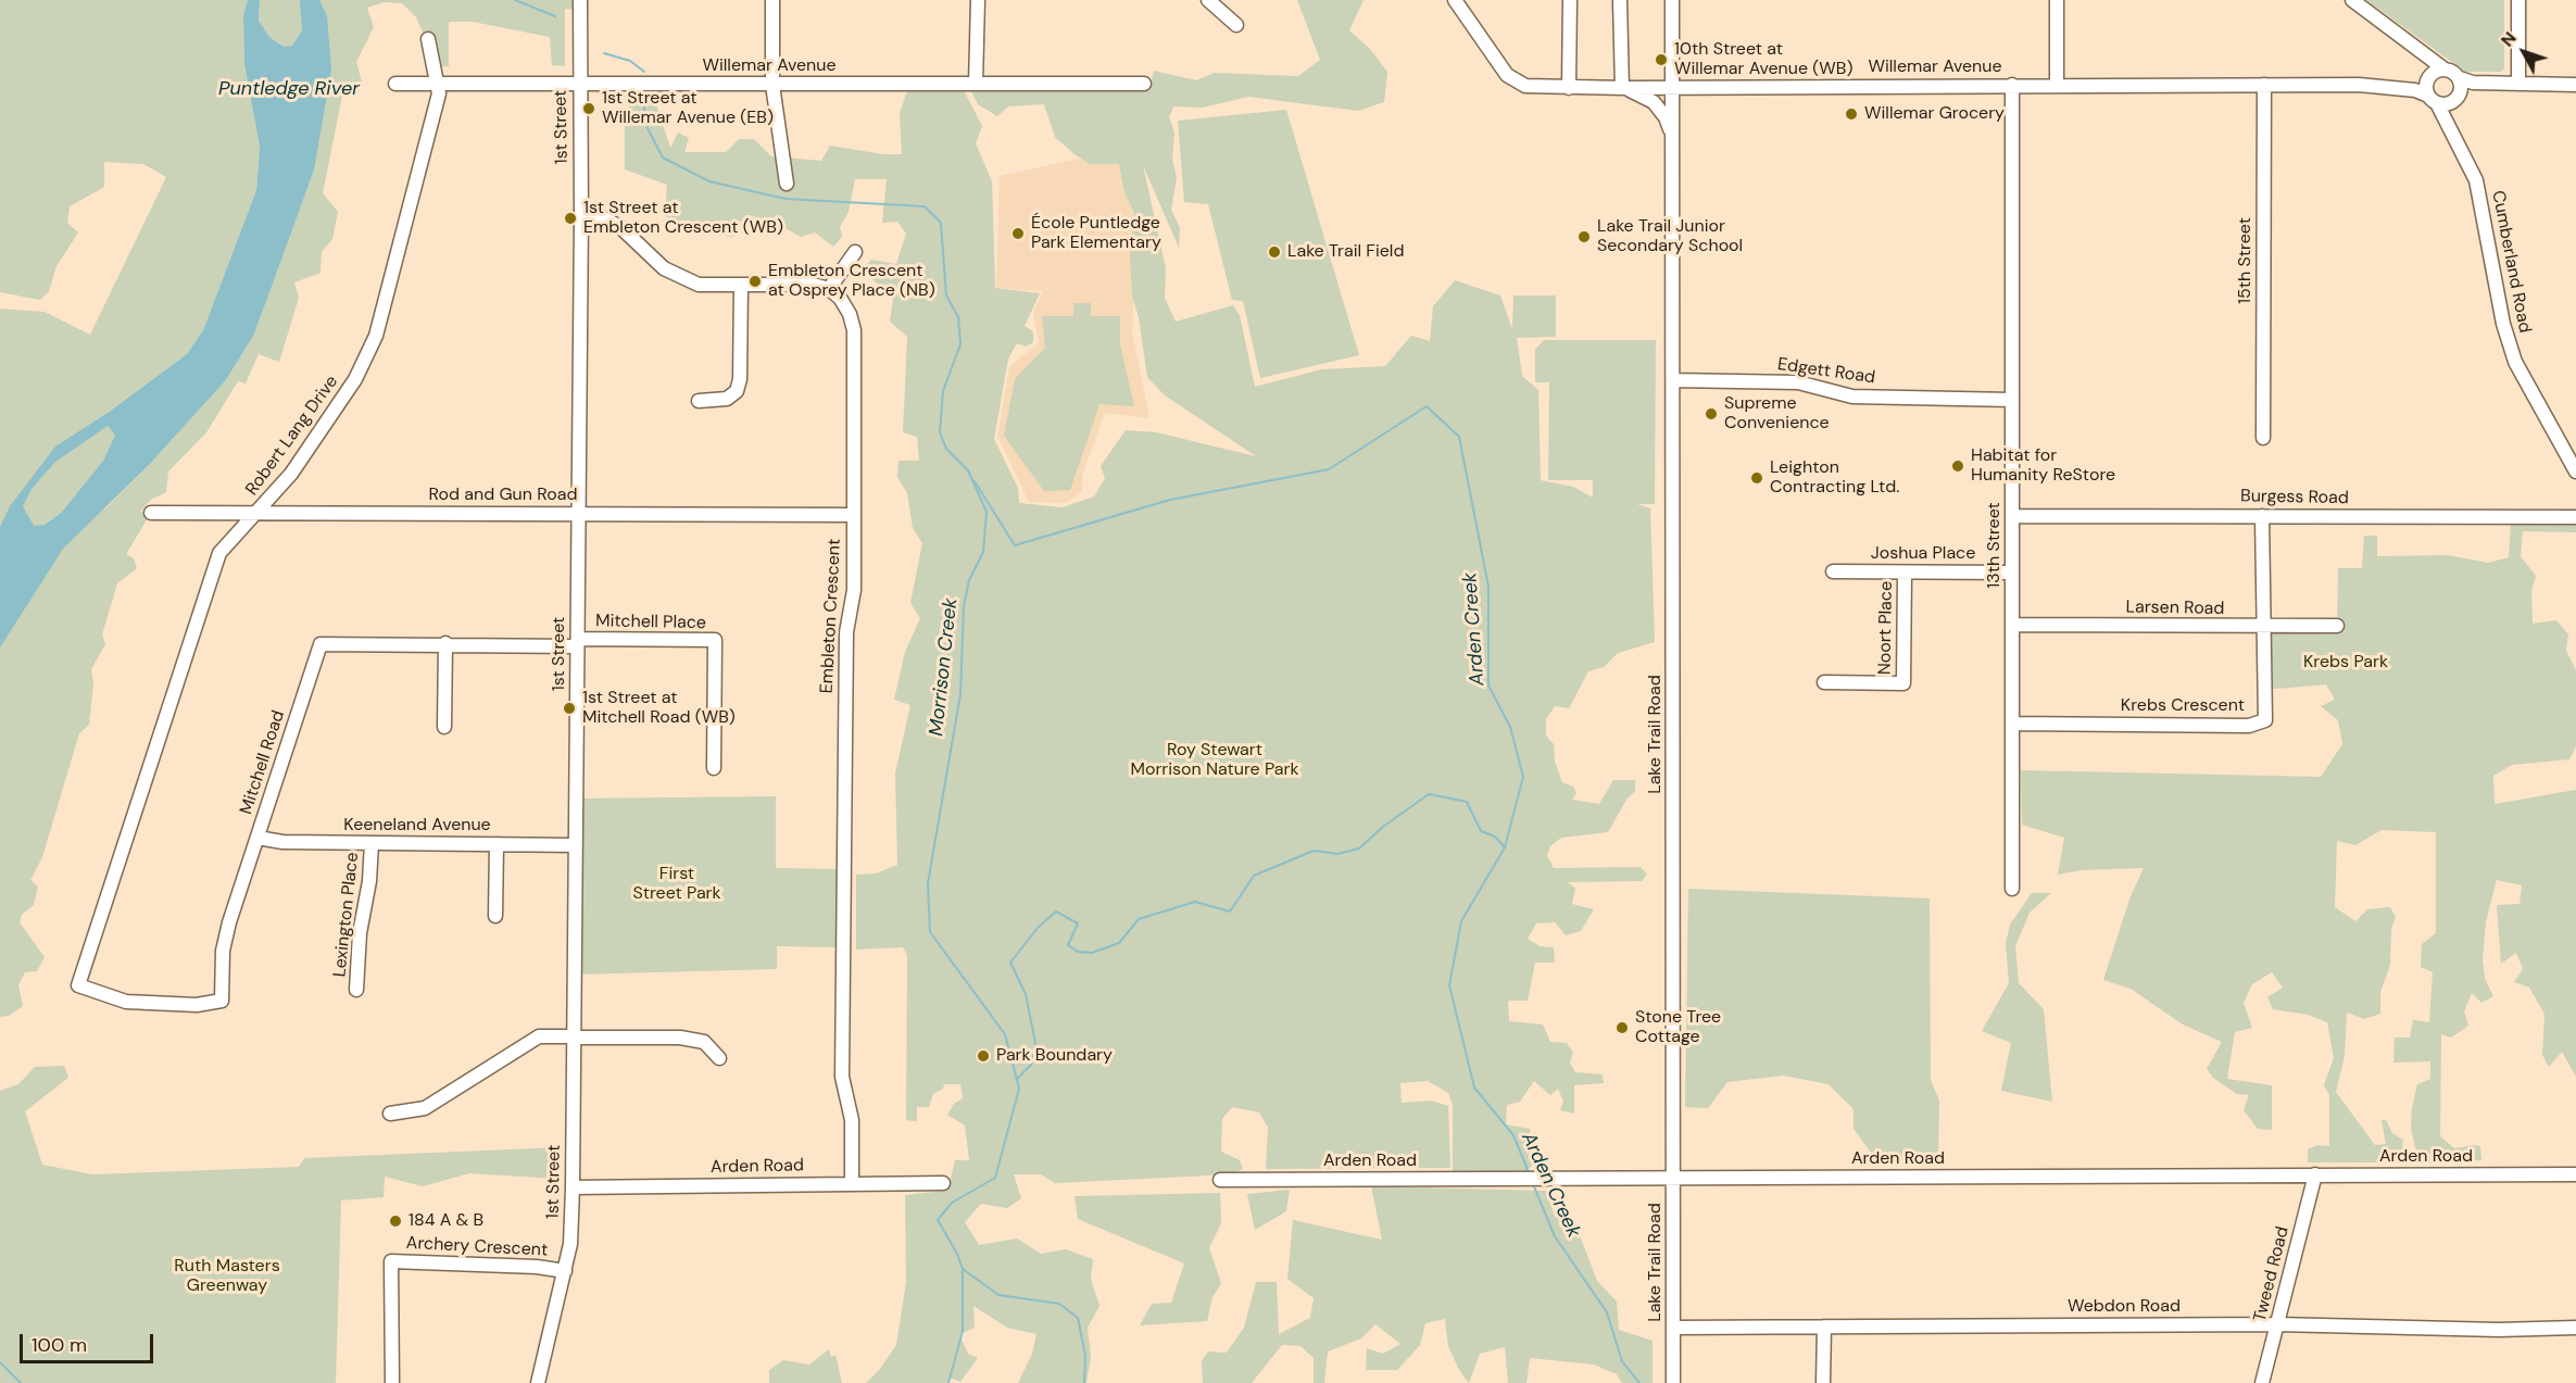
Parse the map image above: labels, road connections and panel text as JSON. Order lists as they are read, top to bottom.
{
  "streets": {
    "street": [
      "Willemar Avenue",
      "1st Street",
      "15th Street",
      "Cumberland Road",
      "Edgett Road",
      "Robert Lang Drive",
      "Rod and Gun Road",
      "Burgess Road",
      "13th Street",
      "Joshua Place",
      "Larsen Road",
      "Embleton Crescent",
      "Mitchell Place",
      "Noort Place",
      "Krebs Crescent",
      "Lake Trail Road",
      "Mitchell Road",
      "Keeneland Avenue",
      "Lexington Place",
      "Arden Road",
      "Archery Crescent",
      "Tweed Road",
      "Webdon Road"
    ]
  },
  "crossings": [
    ["Willemar Avenue", "1st Street"],
    ["Willemar Avenue", "15th Street"],
    ["Willemar Avenue", "Cumberland Road"],
    ["Willemar Avenue", "Robert Lang Drive"],
    ["Willemar Avenue", "13th Street"],
    ["Willemar Avenue", "Lake Trail Road"],
    ["1st Street", "Rod and Gun Road"],
    ["1st Street", "Mitchell Place"],
    ["1st Street", "Mitchell Road"],
    ["1st Street", "Keeneland Avenue"],
    ["1st Street", "Arden Road"],
    ["1st Street", "Archery Crescent"],
    ["Edgett Road", "13th Street"],
    ["Edgett Road", "Lake Trail Road"],
    ["Robert Lang Drive", "Rod and Gun Road"],
    ["Robert Lang Drive", "Mitchell Road"],
    ["Rod and Gun Road", "Embleton Crescent"],
    ["Burgess Road", "13th Street"],
    ["Burgess Road", "Krebs Crescent"],
    ["13th Street", "Joshua Place"],
    ["13th Street", "Larsen Road"],
    ["13th Street", "Krebs Crescent"],
    ["Joshua Place", "Noort Place"],
    ["Larsen Road", "Krebs Crescent"],
    ["Embleton Crescent", "Arden Road"],
    ["Mitchell Place", "Mitchell Road"],
    ["Lake Trail Road", "Arden Road"],
    ["Lake Trail Road", "Webdon Road"],
    ["Mitchell Road", "Keeneland Avenue"],
    ["Keeneland Avenue", "Lexington Place"],
    ["Arden Road", "Tweed Road"],
    ["Tweed Road", "Webdon Road"]
  ],
  "water": ["Puntledge River", "Arden Creek", "Morrison Creek"],
  "parks": [
    "Krebs Park",
    "Roy Stewart Morrison Nature Park",
    "First Street Park",
    "Ruth Masters Greenway"
  ],
  "places": [
    "10th Street at Willemar Avenue (WB)",
    "1st Street at Willemar Avenue (EB)",
    "Willemar Grocery",
    "1st Street at Embleton Crescent (WB)",
    "École Puntledge Park Elementary",
    "Lake Trail Junior Secondary School",
    "Lake Trail Field",
    "Embleton Crescent at Osprey Place (NB)",
    "Supreme Convenience",
    "Habitat for Humanity ReStore",
    "Leighton Contracting Ltd.",
    "1st Street at Mitchell Road (WB)",
    "Stone Tree Cottage",
    "Park Boundary",
    "184 A & B"
  ],
  "scale_bar": "100 m",
  "north": "top left"
}
